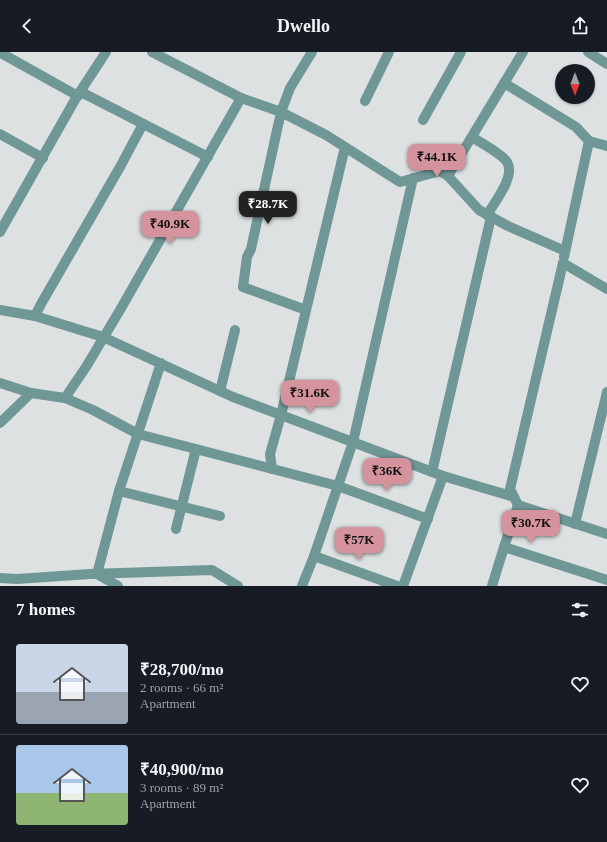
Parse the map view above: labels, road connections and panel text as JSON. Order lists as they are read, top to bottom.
{
  "north": "bottom",
  "page": {
    "header": "Dwello",
    "price": [
      "₹44.1K",
      "₹28.7K",
      "₹40.9K",
      "₹31.6K",
      "₹36K",
      "₹30.7K",
      "₹57K"
    ],
    "heading": "7 homes",
    "list": [
      {
        "name": "₹28,700/mo",
        "note": "2 rooms · 66 m² · Apartment"
      },
      {
        "name": "₹40,900/mo",
        "note": "3 rooms · 89 m² · Apartment"
      }
    ]
  }
}
